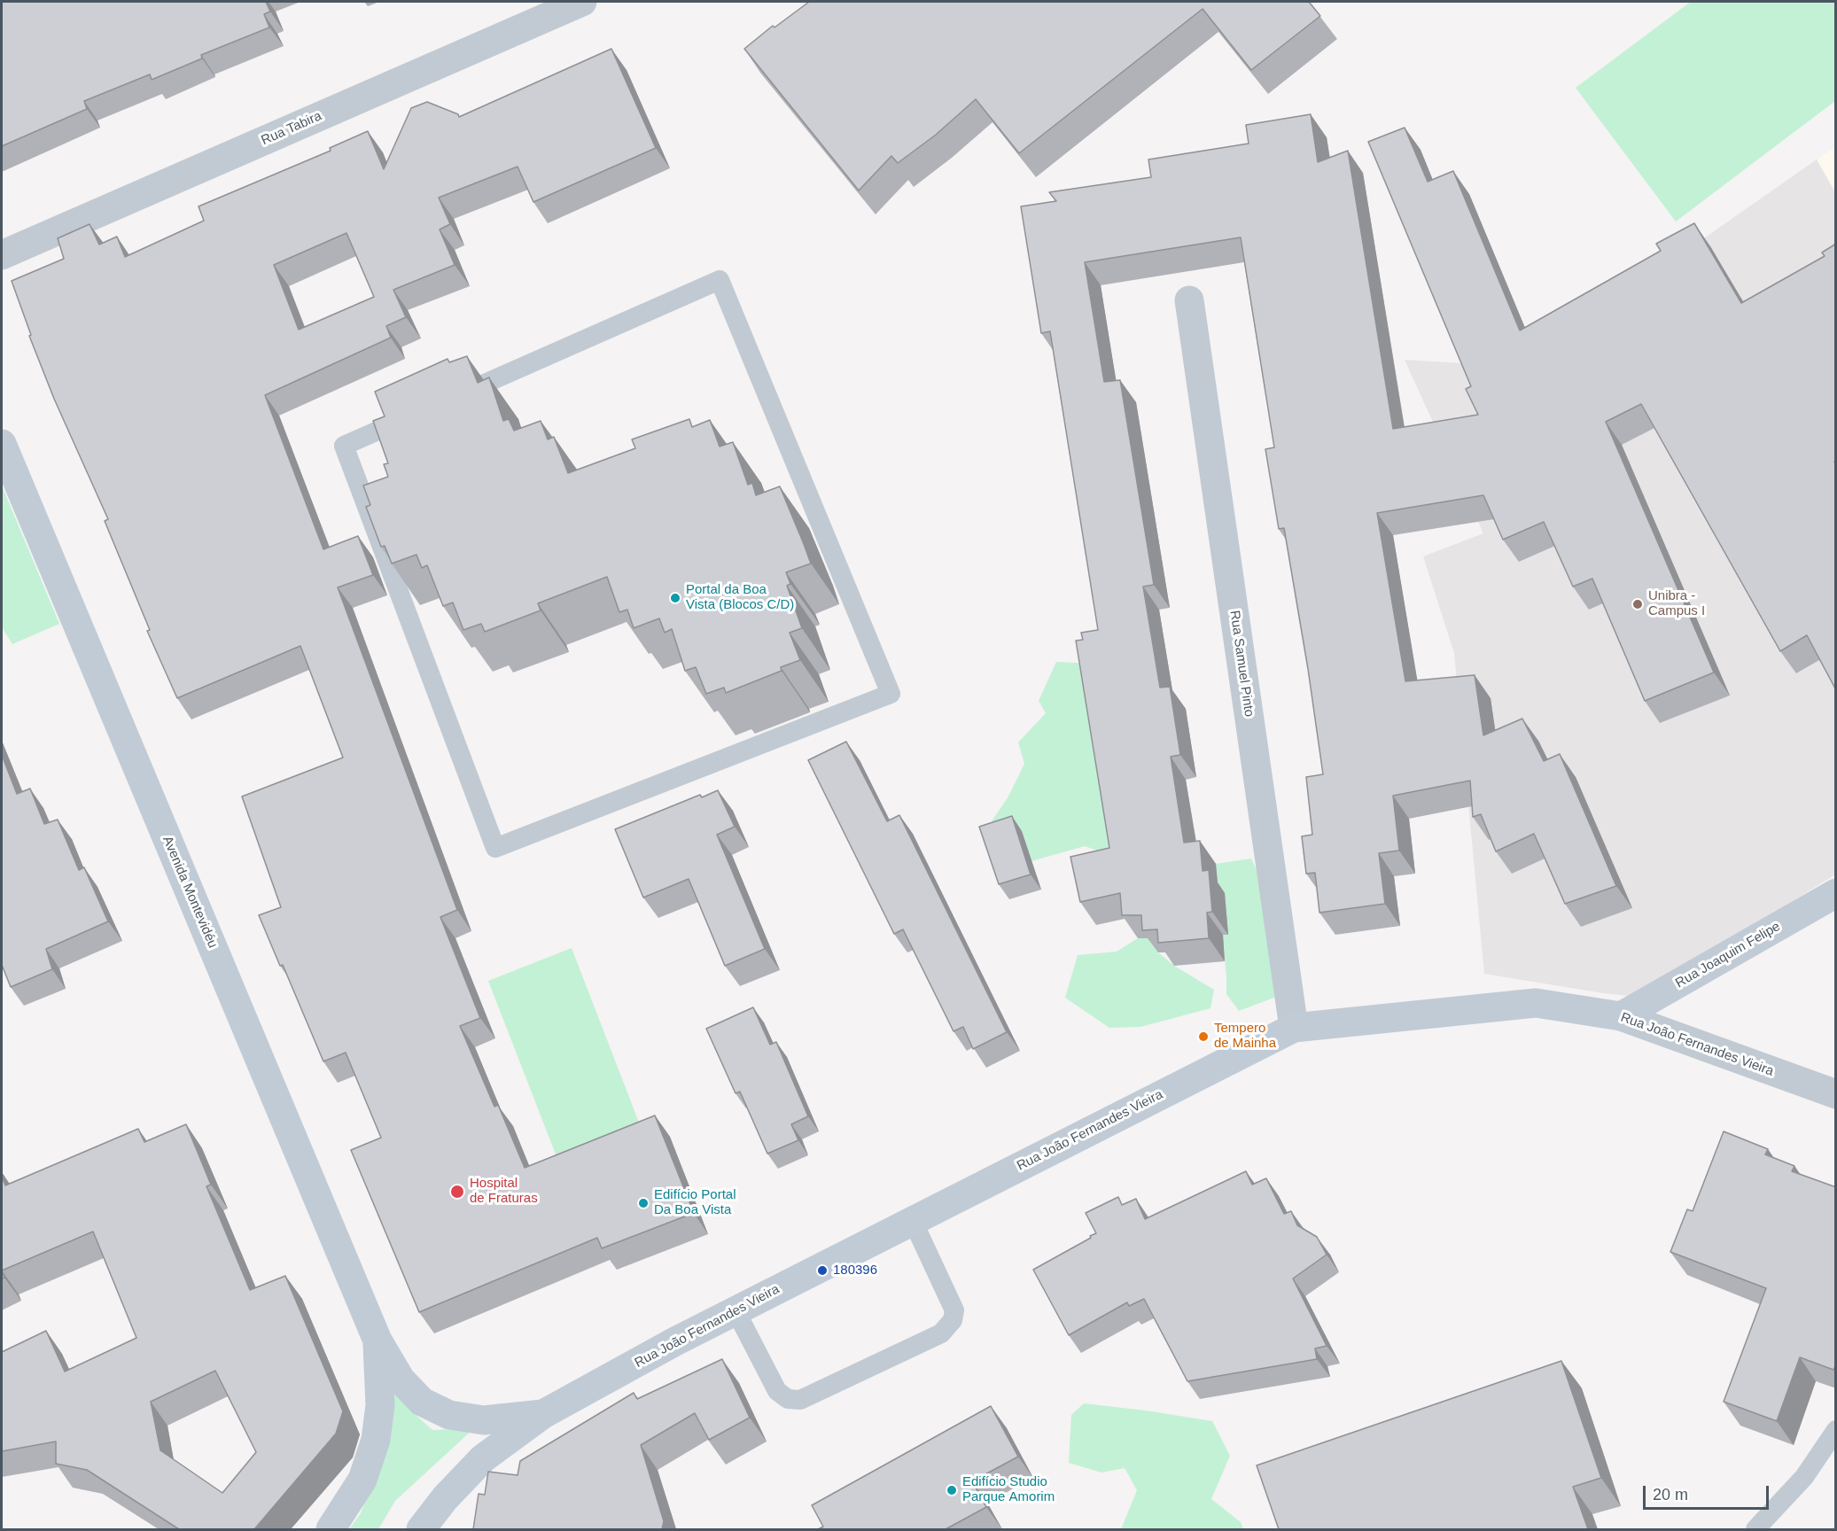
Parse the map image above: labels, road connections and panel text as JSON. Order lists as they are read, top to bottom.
{
  "streets": {
    "main road": ["Avenida Montevidéu", "Rua Joaquim Felipe", "Rua João Fernandes Vieira"],
    "street": ["Rua Tabira", "Rua Samuel Pinto"]
  },
  "crossings": [
    ["Rua Samuel Pinto", "Rua João Fernandes Vieira"],
    ["Avenida Montevidéu", "Rua João Fernandes Vieira"],
    ["Rua Joaquim Felipe", "Rua João Fernandes Vieira"]
  ],
  "places": [
    "Portal da Boa Vista (Blocos C/D)",
    "Unibra - Campus I",
    "Tempero de Mainha",
    "Hospital de Fraturas",
    "Edifício Portal Da Boa Vista",
    "180396",
    "Edifício Studio Parque Amorim"
  ],
  "scale_bar": "20 m"
}
